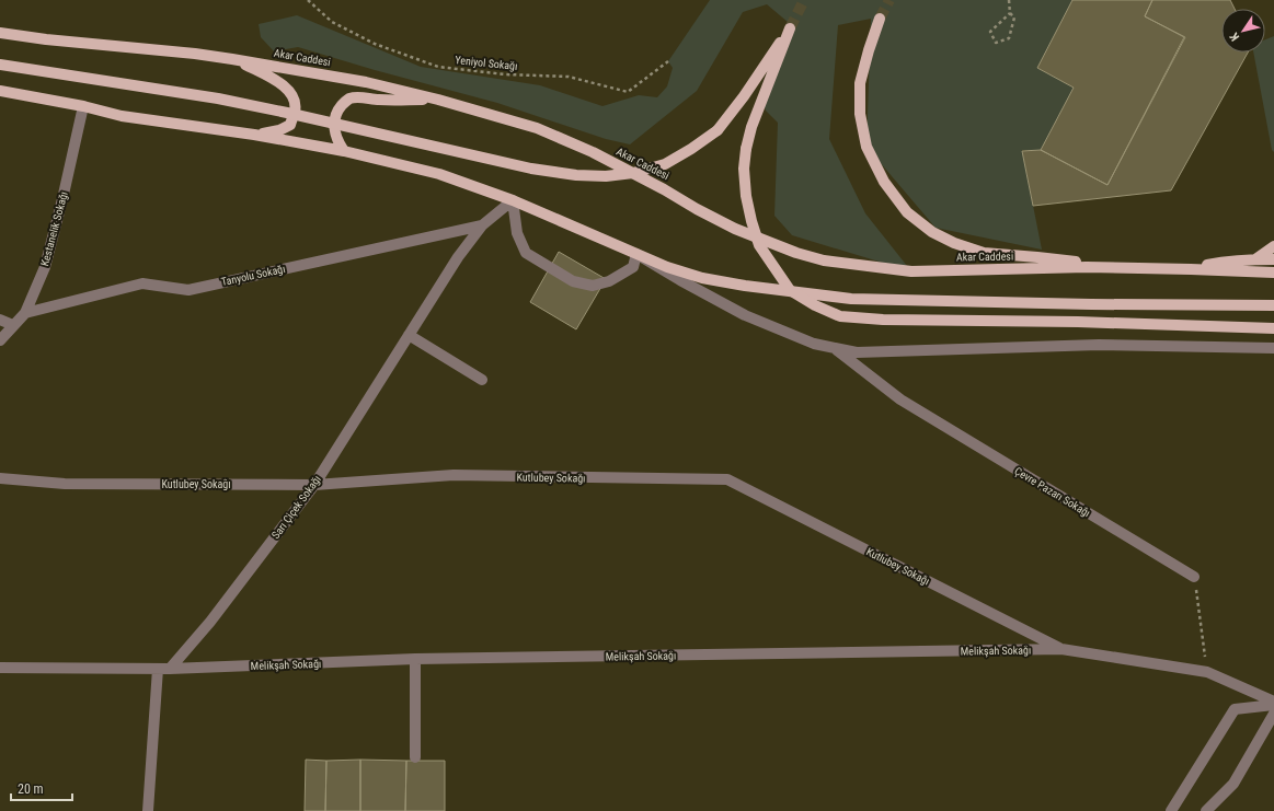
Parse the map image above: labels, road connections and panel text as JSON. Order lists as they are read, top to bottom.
{
  "streets": {
    "main road": ["Akar Caddesi"],
    "street": [
      "Kestanelik Sokağı",
      "Tanyolu Sokağı",
      "Kutlubey Sokağı",
      "Çevre Pazarı Sokağı",
      "Sarı Çiçek Sokağı",
      "Melikşah Sokağı"
    ],
    "path": ["Yeniyol Sokağı"]
  },
  "crossings": [
    ["Kestanelik Sokağı", "Tanyolu Sokağı"],
    ["Tanyolu Sokağı", "Sarı Çiçek Sokağı"],
    ["Kutlubey Sokağı", "Sarı Çiçek Sokağı"],
    ["Kutlubey Sokağı", "Melikşah Sokağı"],
    ["Sarı Çiçek Sokağı", "Melikşah Sokağı"]
  ],
  "scale_bar": "20 m",
  "north": "bottom left"
}
